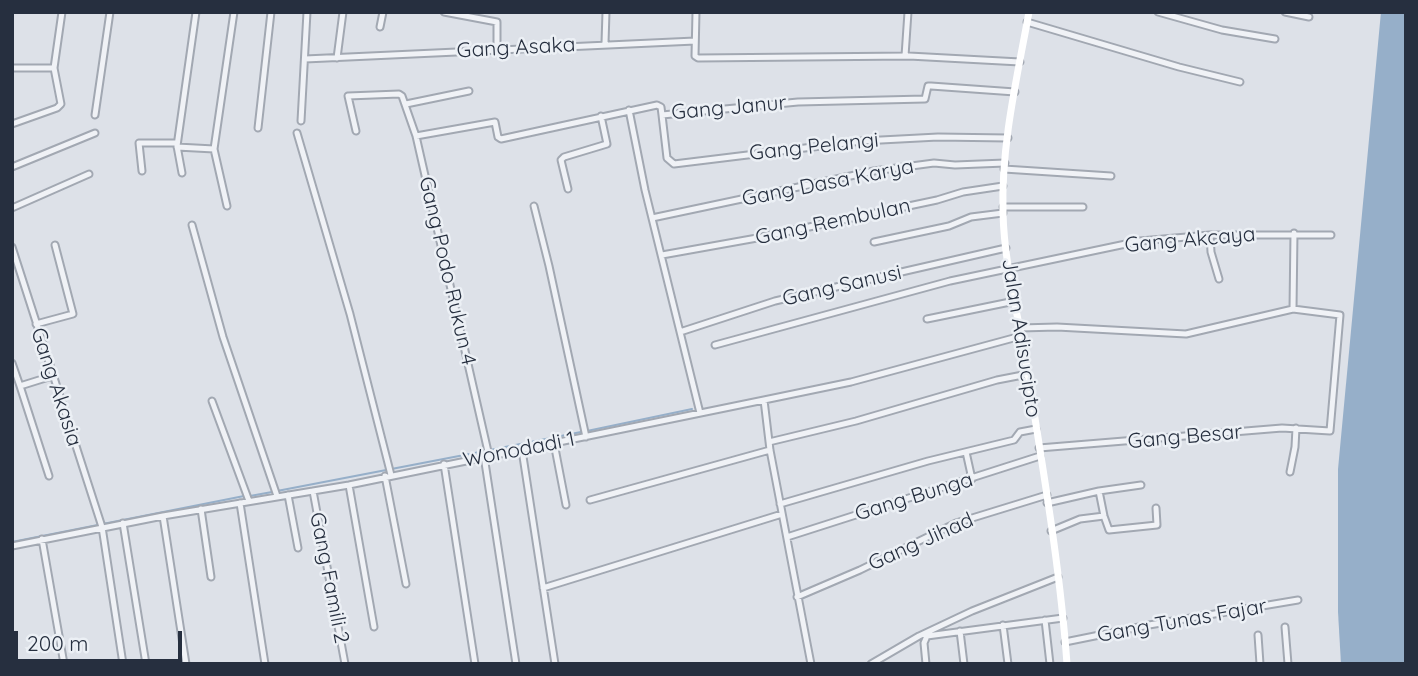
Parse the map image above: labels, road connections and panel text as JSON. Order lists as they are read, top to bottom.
{
  "streets": {
    "main road": ["Jalan Adisucipto"],
    "street": [
      "Gang Asaka",
      "Gang Janur",
      "Gang Pelangi",
      "Gang Dasa Karya",
      "Gang Rembulan",
      "Gang Akcaya",
      "Gang Podo Rukun 4",
      "Gang Sanusi",
      "Gang Akasia",
      "Gang Besar",
      "Wonodadi 1",
      "Gang Bunga",
      "Gang Jihad",
      "Gang Famili 2",
      "Gang Tunas Fajar"
    ]
  },
  "crossings": [
    ["Gang Janur", "Gang Pelangi"],
    ["Gang Janur", "Gang Podo Rukun 4"],
    ["Gang Janur", "Jalan Adisucipto"],
    ["Gang Pelangi", "Jalan Adisucipto"],
    ["Gang Dasa Karya", "Jalan Adisucipto"],
    ["Gang Rembulan", "Jalan Adisucipto"],
    ["Gang Akcaya", "Jalan Adisucipto"],
    ["Gang Podo Rukun 4", "Wonodadi 1"],
    ["Gang Sanusi", "Jalan Adisucipto"],
    ["Jalan Adisucipto", "Gang Besar"],
    ["Jalan Adisucipto", "Wonodadi 1"],
    ["Jalan Adisucipto", "Gang Bunga"],
    ["Jalan Adisucipto", "Gang Jihad"],
    ["Jalan Adisucipto", "Gang Tunas Fajar"],
    ["Gang Akasia", "Wonodadi 1"],
    ["Gang Besar", "Wonodadi 1"],
    ["Gang Besar", "Gang Bunga"],
    ["Wonodadi 1", "Gang Famili 2"]
  ],
  "scale_bar": "200 m"
}
